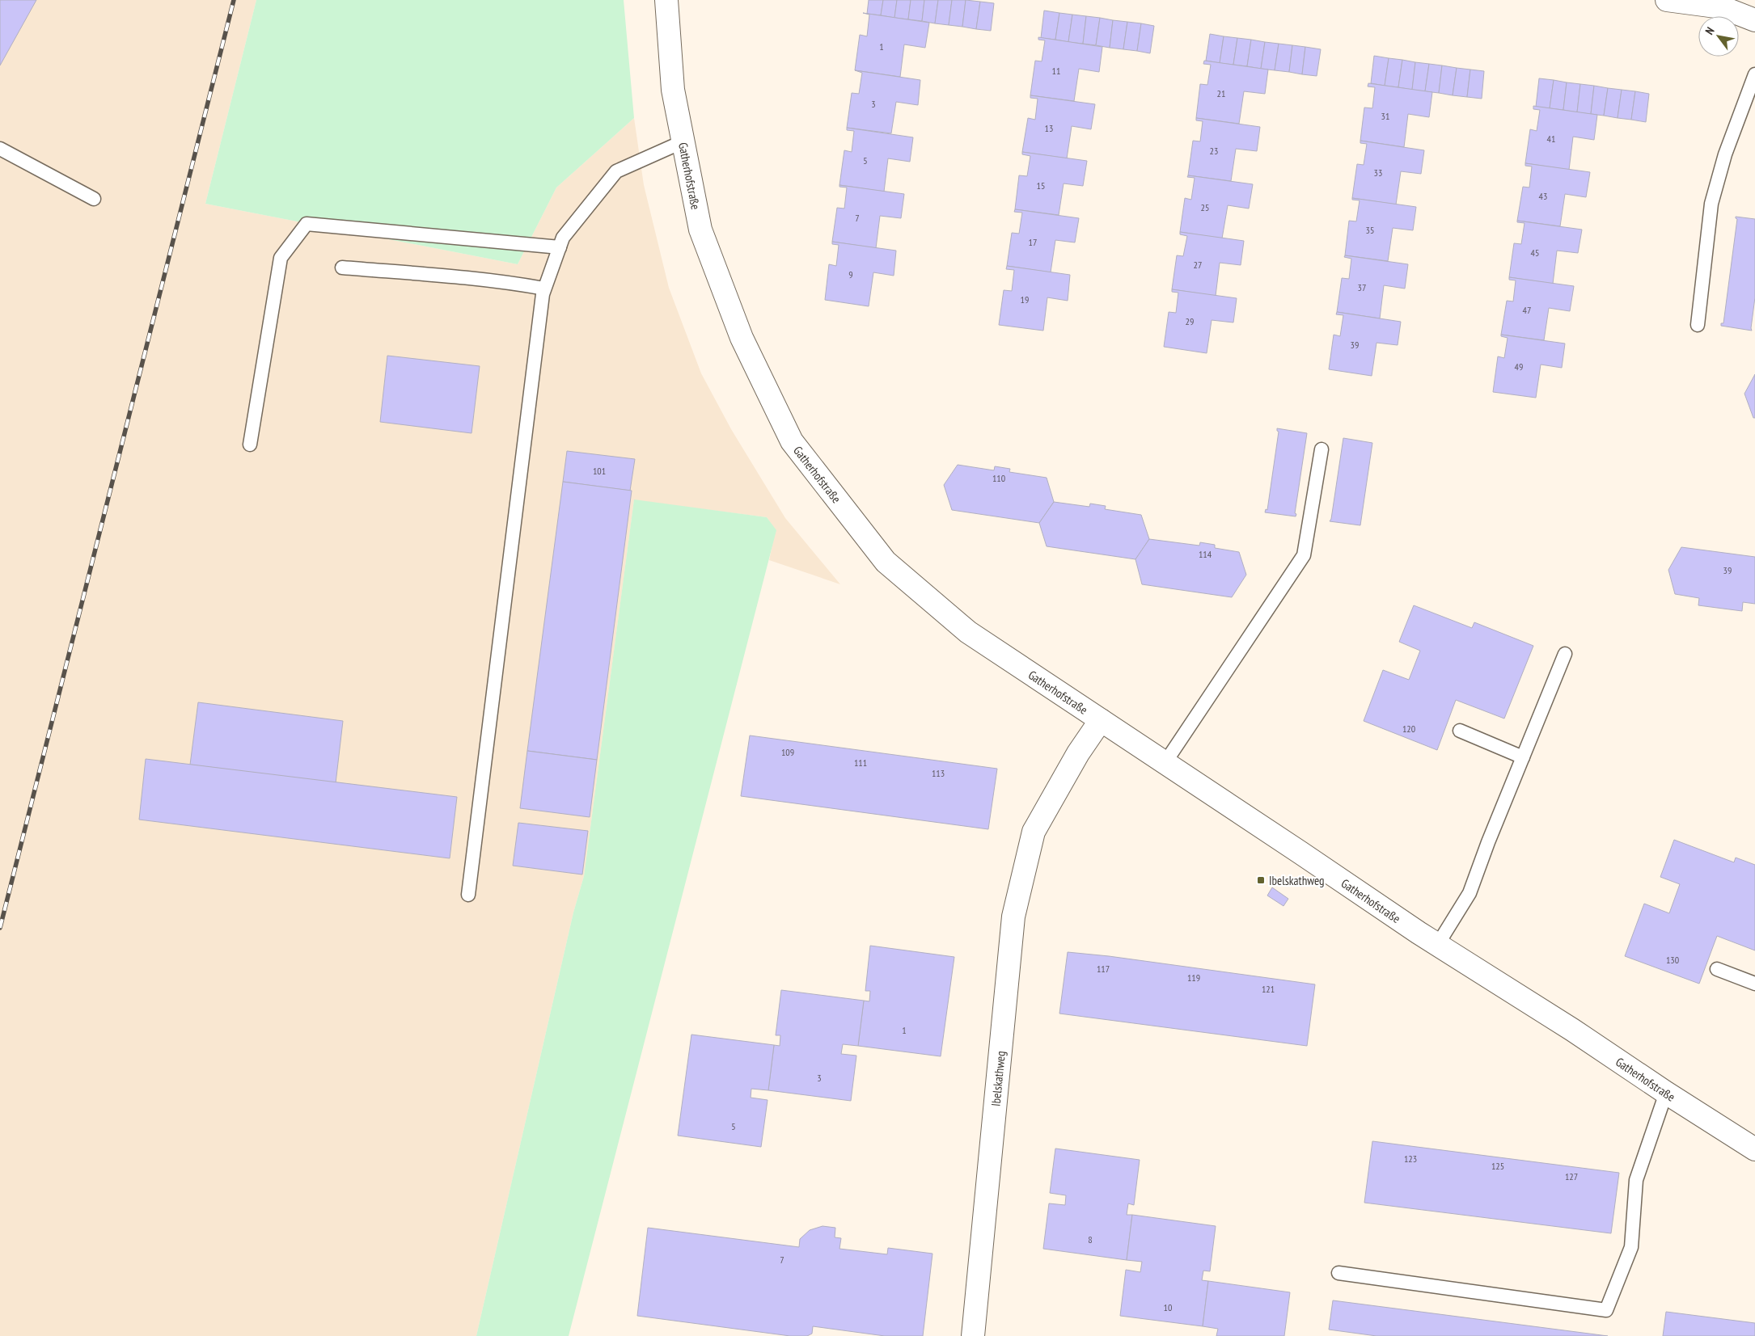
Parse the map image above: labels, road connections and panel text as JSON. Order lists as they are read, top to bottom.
{
  "streets": {
    "street": ["Gatherhofstraße", "Ibelskathweg"]
  },
  "crossings": [
    ["Gatherhofstraße", "Ibelskathweg"]
  ],
  "places": {
    "transit": ["Ibelskathweg"]
  },
  "house_numbers": [
    "1",
    "11",
    "21",
    "3",
    "31",
    "13",
    "41",
    "23",
    "5",
    "33",
    "15",
    "43",
    "25",
    "7",
    "35",
    "17",
    "45",
    "27",
    "9",
    "37",
    "19",
    "47",
    "29",
    "39",
    "49",
    "101",
    "110",
    "114",
    "39",
    "120",
    "109",
    "111",
    "113",
    "130",
    "117",
    "119",
    "121",
    "1",
    "3",
    "5",
    "123",
    "125",
    "127",
    "8",
    "7",
    "10"
  ],
  "north": "top left"
}
